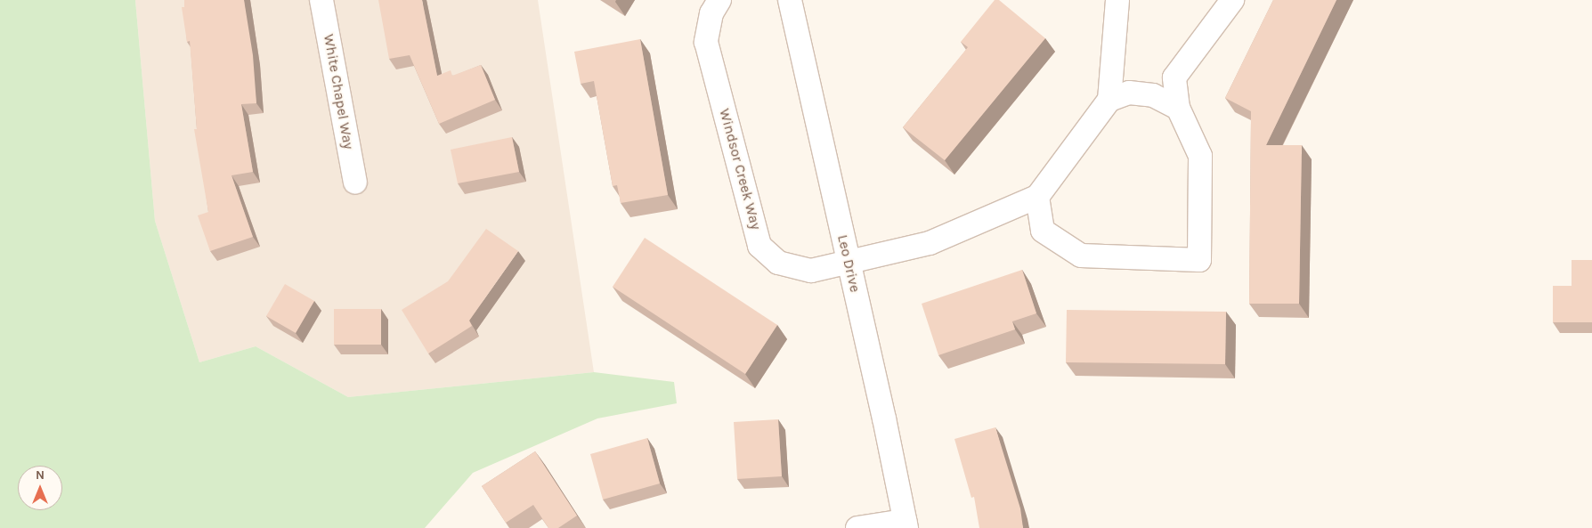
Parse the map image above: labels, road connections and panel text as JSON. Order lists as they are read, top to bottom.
{
  "streets": {
    "street": ["White Chapel Way", "Windsor Creek Way", "Leo Drive"]
  },
  "crossings": [
    ["Windsor Creek Way", "Leo Drive"]
  ],
  "north": "top"
}
